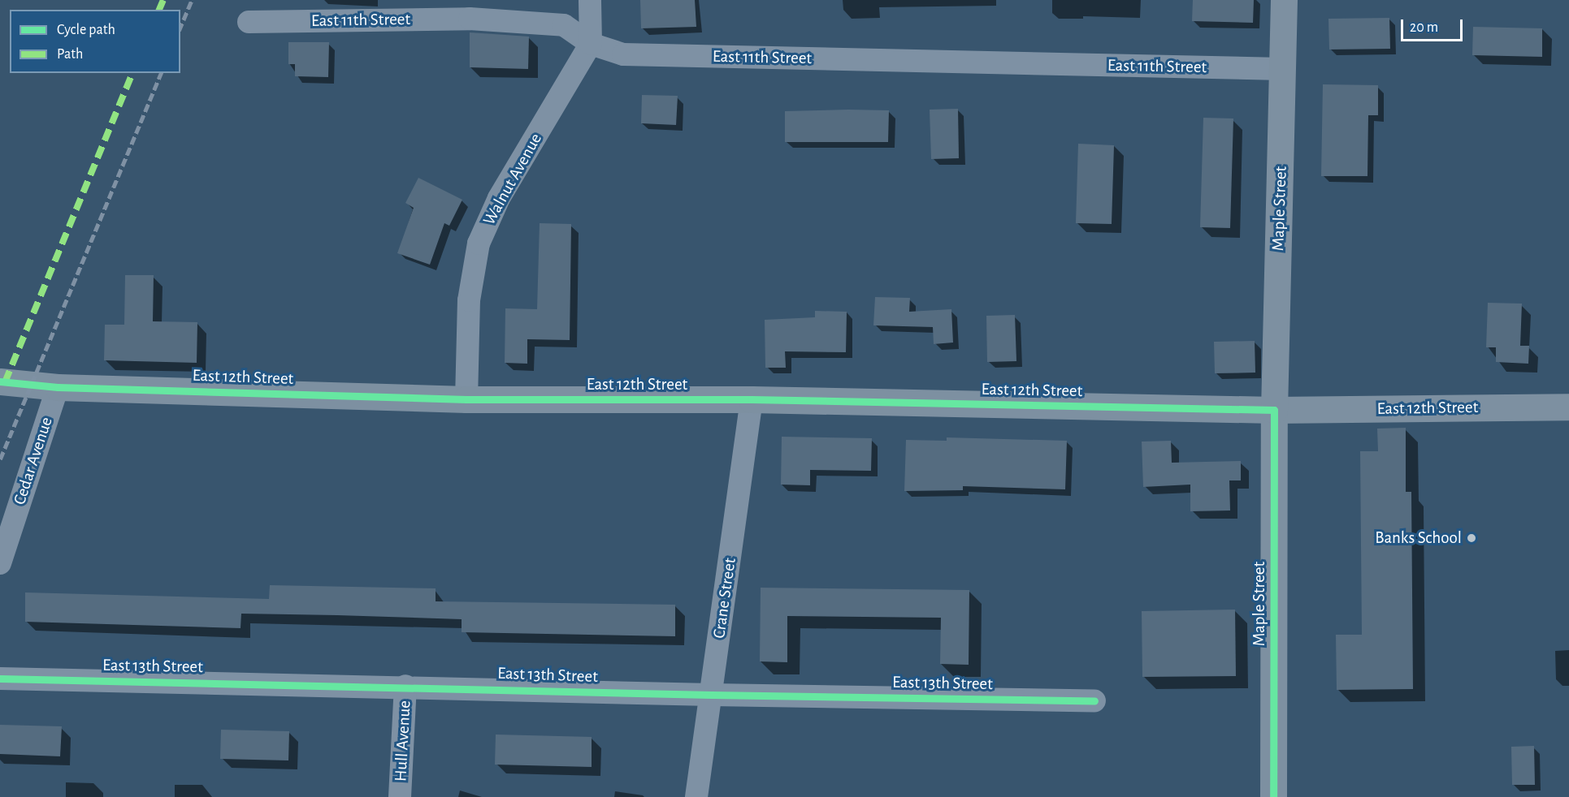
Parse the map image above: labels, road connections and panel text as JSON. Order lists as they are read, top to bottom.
{
  "streets": {
    "main road": ["Maple Street", "East 12th Street"],
    "street": [
      "East 11th Street",
      "Walnut Avenue",
      "Cedar Avenue",
      "Crane Street",
      "East 13th Street",
      "Hull Avenue"
    ]
  },
  "crossings": [
    ["East 11th Street", "Walnut Avenue"],
    ["East 11th Street", "Maple Street"],
    ["Walnut Avenue", "East 12th Street"],
    ["Maple Street", "East 12th Street"],
    ["East 12th Street", "Cedar Avenue"],
    ["East 12th Street", "Crane Street"],
    ["Crane Street", "East 13th Street"],
    ["East 13th Street", "Hull Avenue"]
  ],
  "places": ["Banks School"],
  "legend": ["Cycle path", "Path"],
  "scale_bar": "20 m"
}
